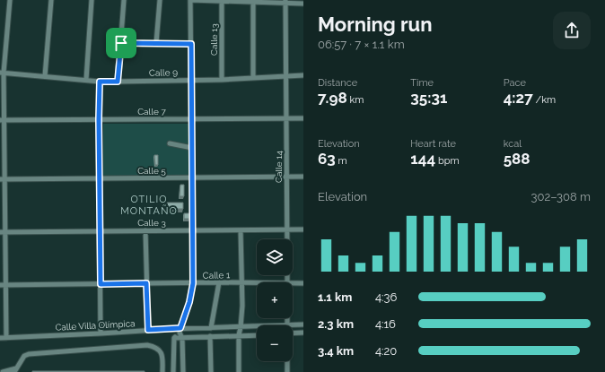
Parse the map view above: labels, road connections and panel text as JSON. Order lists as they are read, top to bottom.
{
  "streets": {
    "street": [
      "Calle 13",
      "Calle 9",
      "Calle 7",
      "Calle 14",
      "Calle 5",
      "Calle 3",
      "Calle 1",
      "Calle Villa Olímpica"
    ]
  },
  "crossings": [
    ["Calle 13", "Calle 9"],
    ["Calle 9", "Calle 14"],
    ["Calle 7", "Calle 14"],
    ["Calle 14", "Calle 5"],
    ["Calle 14", "Calle 3"]
  ],
  "districts": ["OTILIO MONTAÑO"],
  "page": {
    "heading": ["Morning run", "06:57 · 7 × 1.1 km"],
    "stats": [
      ["Distance", "7.98 km"],
      ["Time", "35:31"],
      ["Pace", "4:27 /km"],
      ["Elevation", "63 m"],
      ["Heart rate", "144 bpm"],
      ["kcal", "588"]
    ],
    "chart": ["Elevation", "302–308 m"],
    "map_buttons": ["+", "−"],
    "list": [
      {
        "name": "1.1 km",
        "note": "4:36"
      },
      {
        "name": "2.3 km",
        "note": "4:16"
      },
      {
        "name": "3.4 km",
        "note": "4:20"
      }
    ]
  }
}
